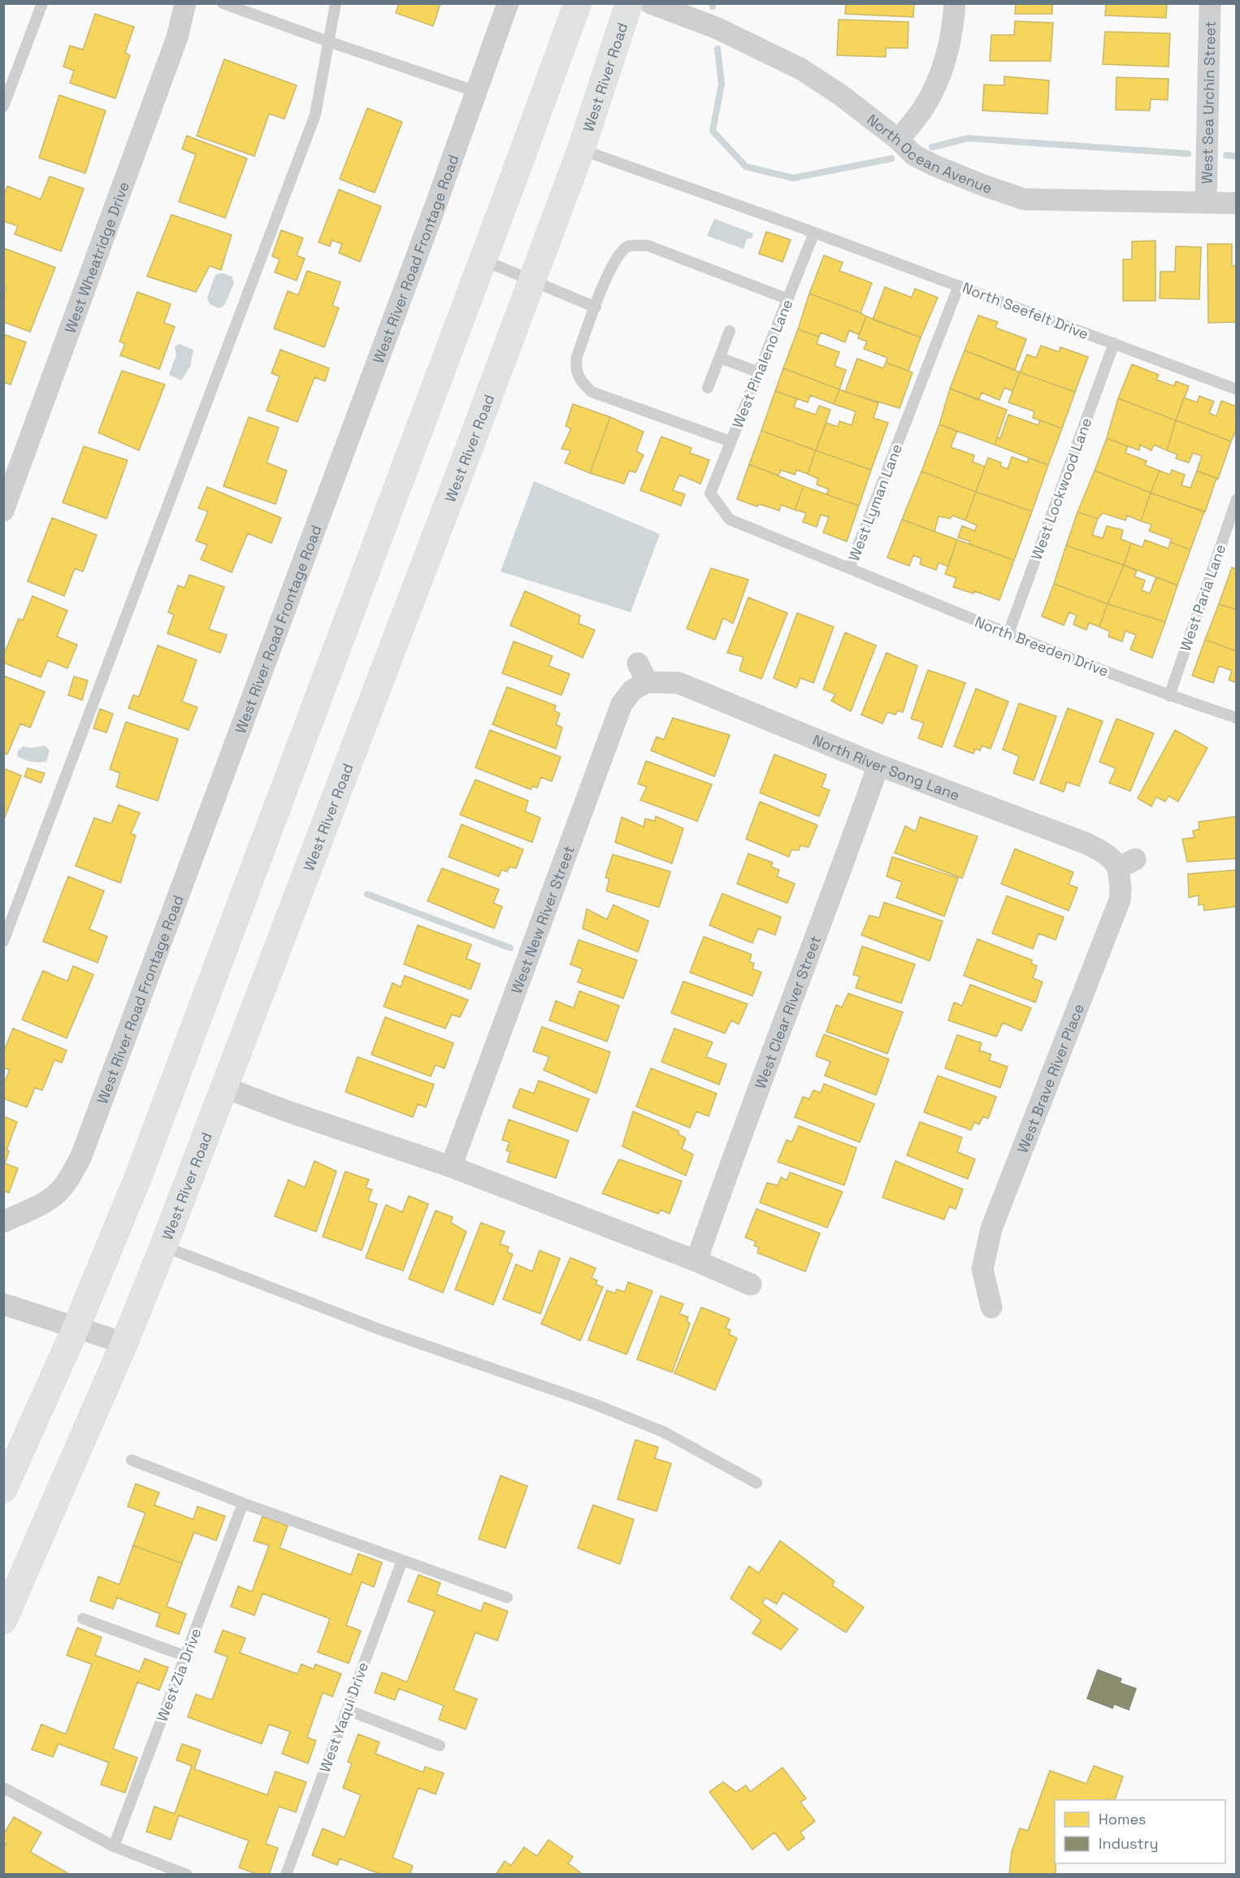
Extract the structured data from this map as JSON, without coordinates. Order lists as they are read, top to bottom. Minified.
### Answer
{"streets":{"main road":["West River Road"],"street":["West Sea Urchin Street","North Ocean Avenue","West Wheatridge Drive","West River Road Frontage Road","North River Song Lane","West New River Street","West Clear River Street","West Brave River Place"],"lane":["North Seefelt Drive","West Pinaleno Lane","West Lockwood Lane","West Lyman Lane","West Paria Lane","North Breeden Drive","West Zia Drive","West Yaqui Drive"]},"crossings":[["West River Road","North Seefelt Drive"],["West Sea Urchin Street","North Ocean Avenue"],["North Seefelt Drive","West Pinaleno Lane"],["North Seefelt Drive","West Lockwood Lane"],["North Seefelt Drive","West Lyman Lane"],["West Pinaleno Lane","West Lyman Lane"],["West Lockwood Lane","North Breeden Drive"],["West Lyman Lane","North Breeden Drive"],["West Paria Lane","North Breeden Drive"],["North River Song Lane","West New River Street"],["North River Song Lane","West Clear River Street"],["North River Song Lane","West Brave River Place"]],"legend":["Homes","Industry"]}
